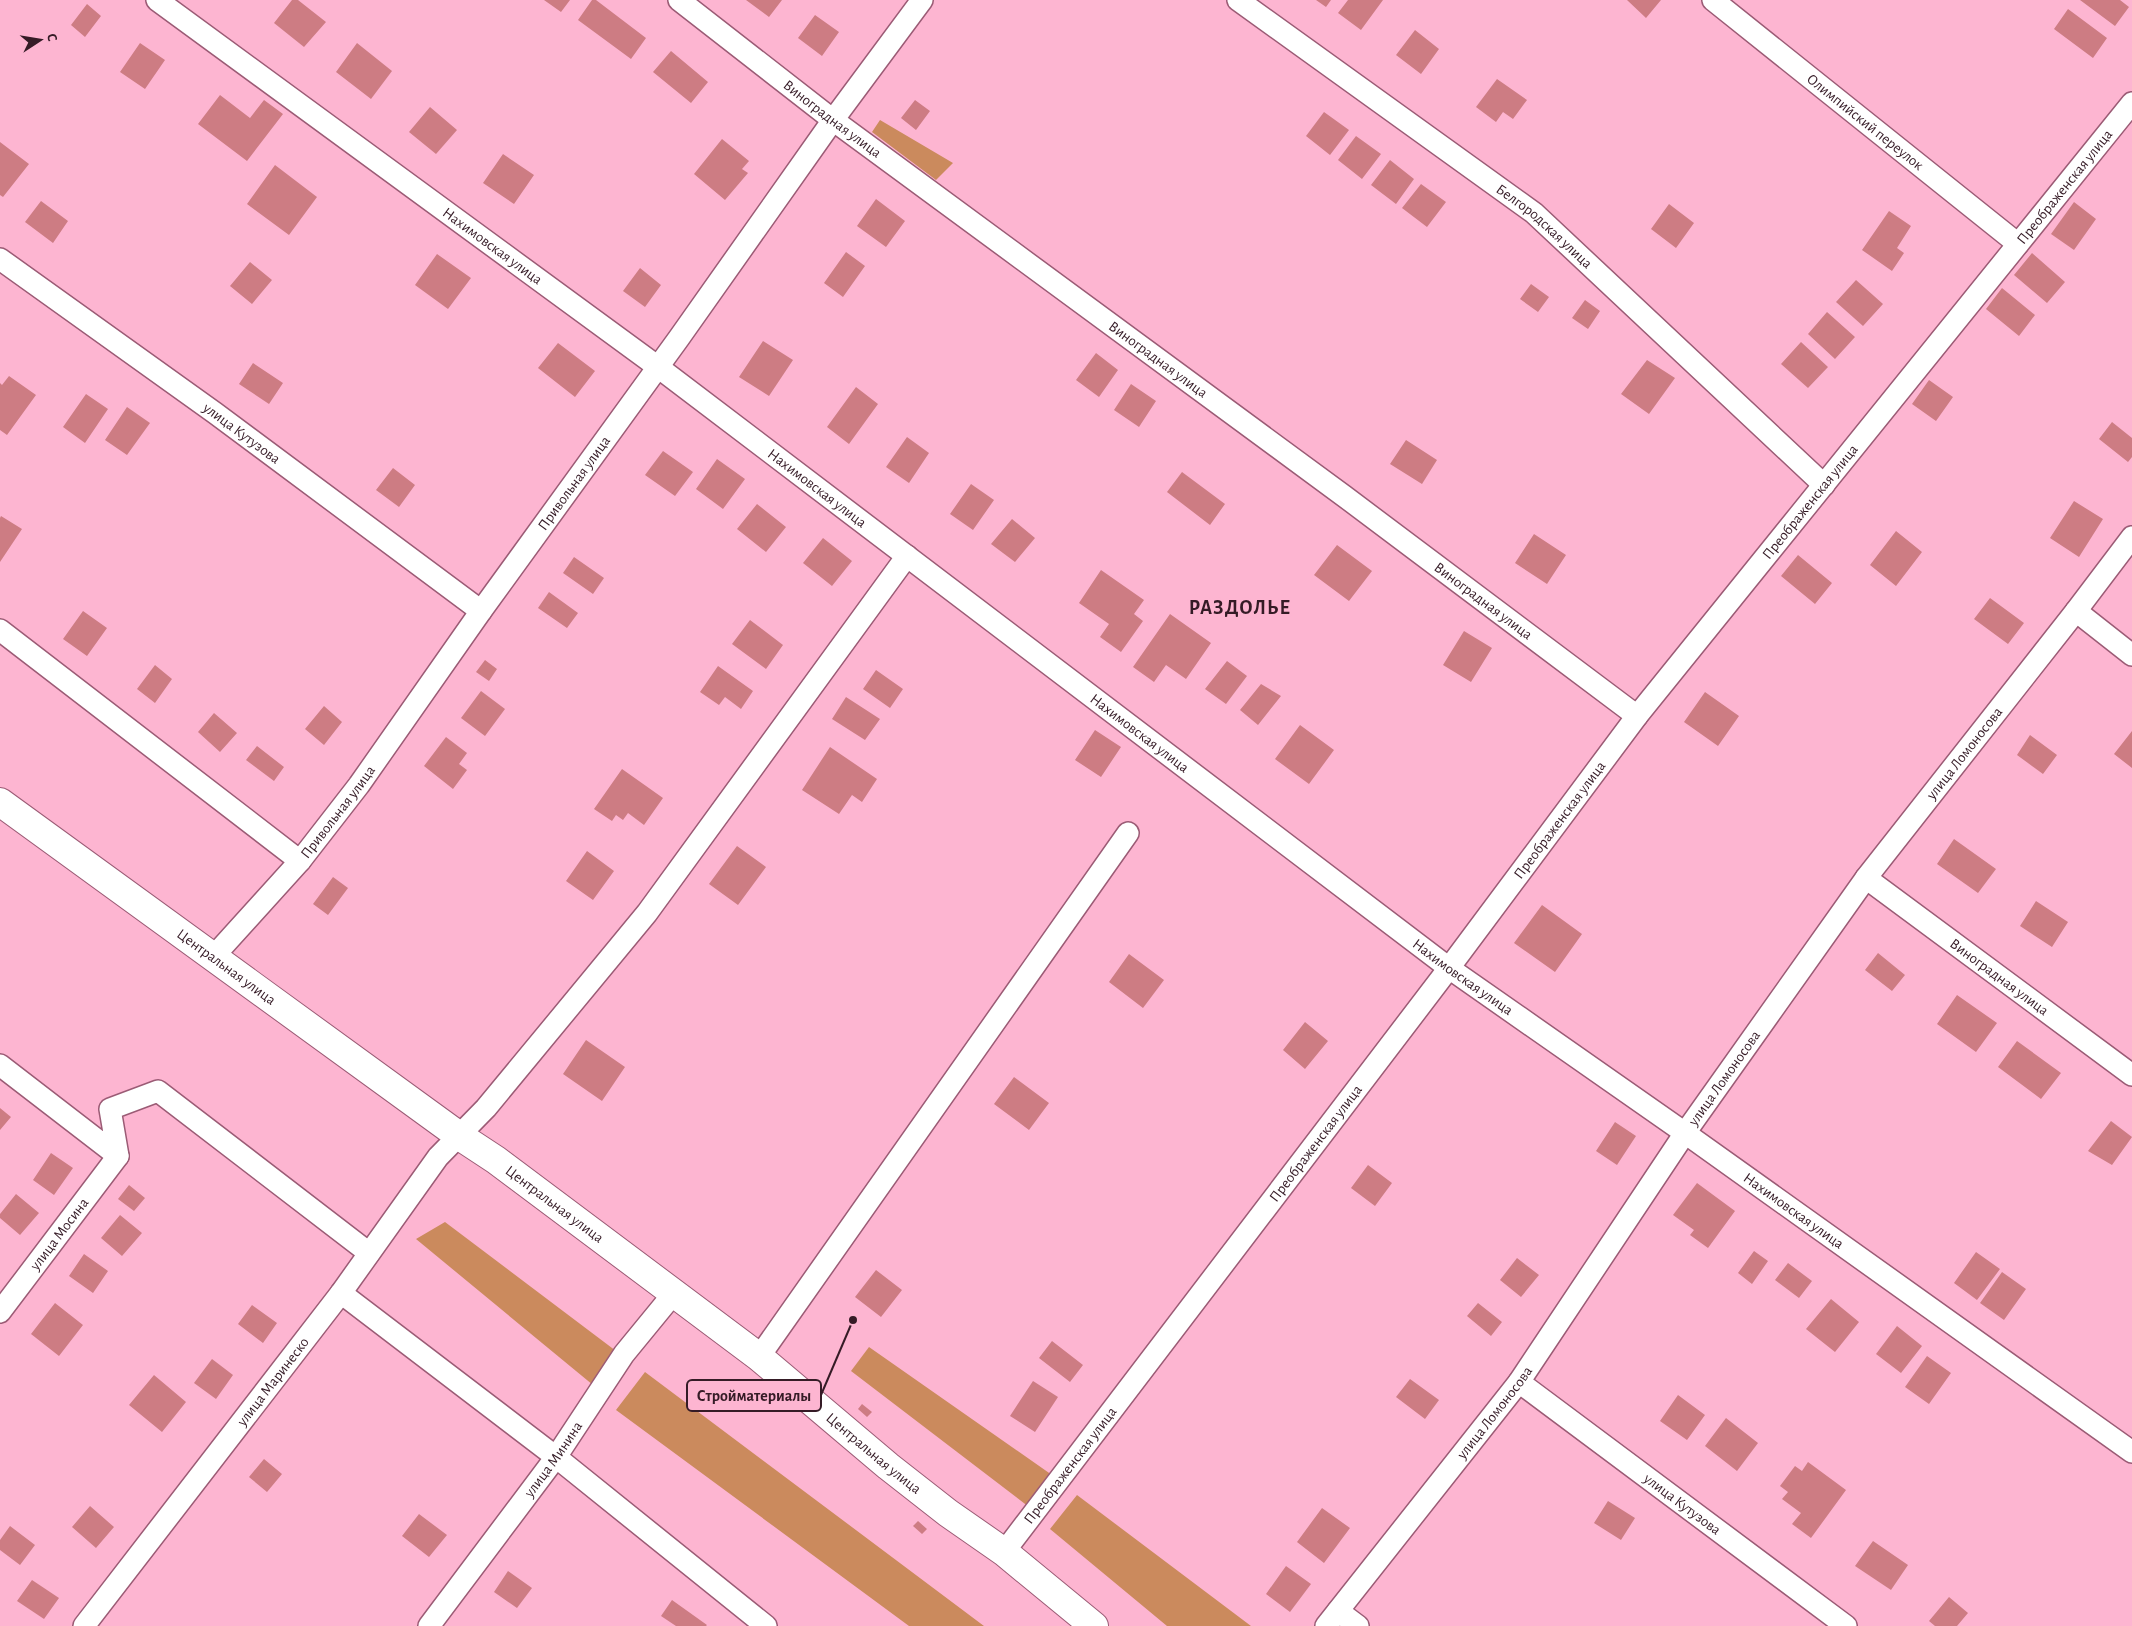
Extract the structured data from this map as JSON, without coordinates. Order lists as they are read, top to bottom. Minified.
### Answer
{"streets":{"main road":["Центральная улица"],"street":["Виноградная улица","Олимпийский переулок","Преображенская улица","Белгородская улица","Нахимовская улица","улица Кутузова","Привольная улица","улица Ломоносова","улица Мосина","улица Маринеско","улица Минина"]},"crossings":[["Виноградная улица","Преображенская улица"],["Виноградная улица","Привольная улица"],["Виноградная улица","улица Ломоносова"],["Олимпийский переулок","Преображенская улица"],["Преображенская улица","Белгородская улица"],["Преображенская улица","Нахимовская улица"],["Преображенская улица","Центральная улица"],["Нахимовская улица","Привольная улица"],["Нахимовская улица","улица Ломоносова"],["улица Кутузова","Привольная улица"],["улица Кутузова","улица Ломоносова"],["Привольная улица","Центральная улица"],["Центральная улица","улица Маринеско"],["Центральная улица","улица Минина"]],"districts":["РАЗДОЛЬЕ"],"places":["Стройматериалы"],"north":"right"}
